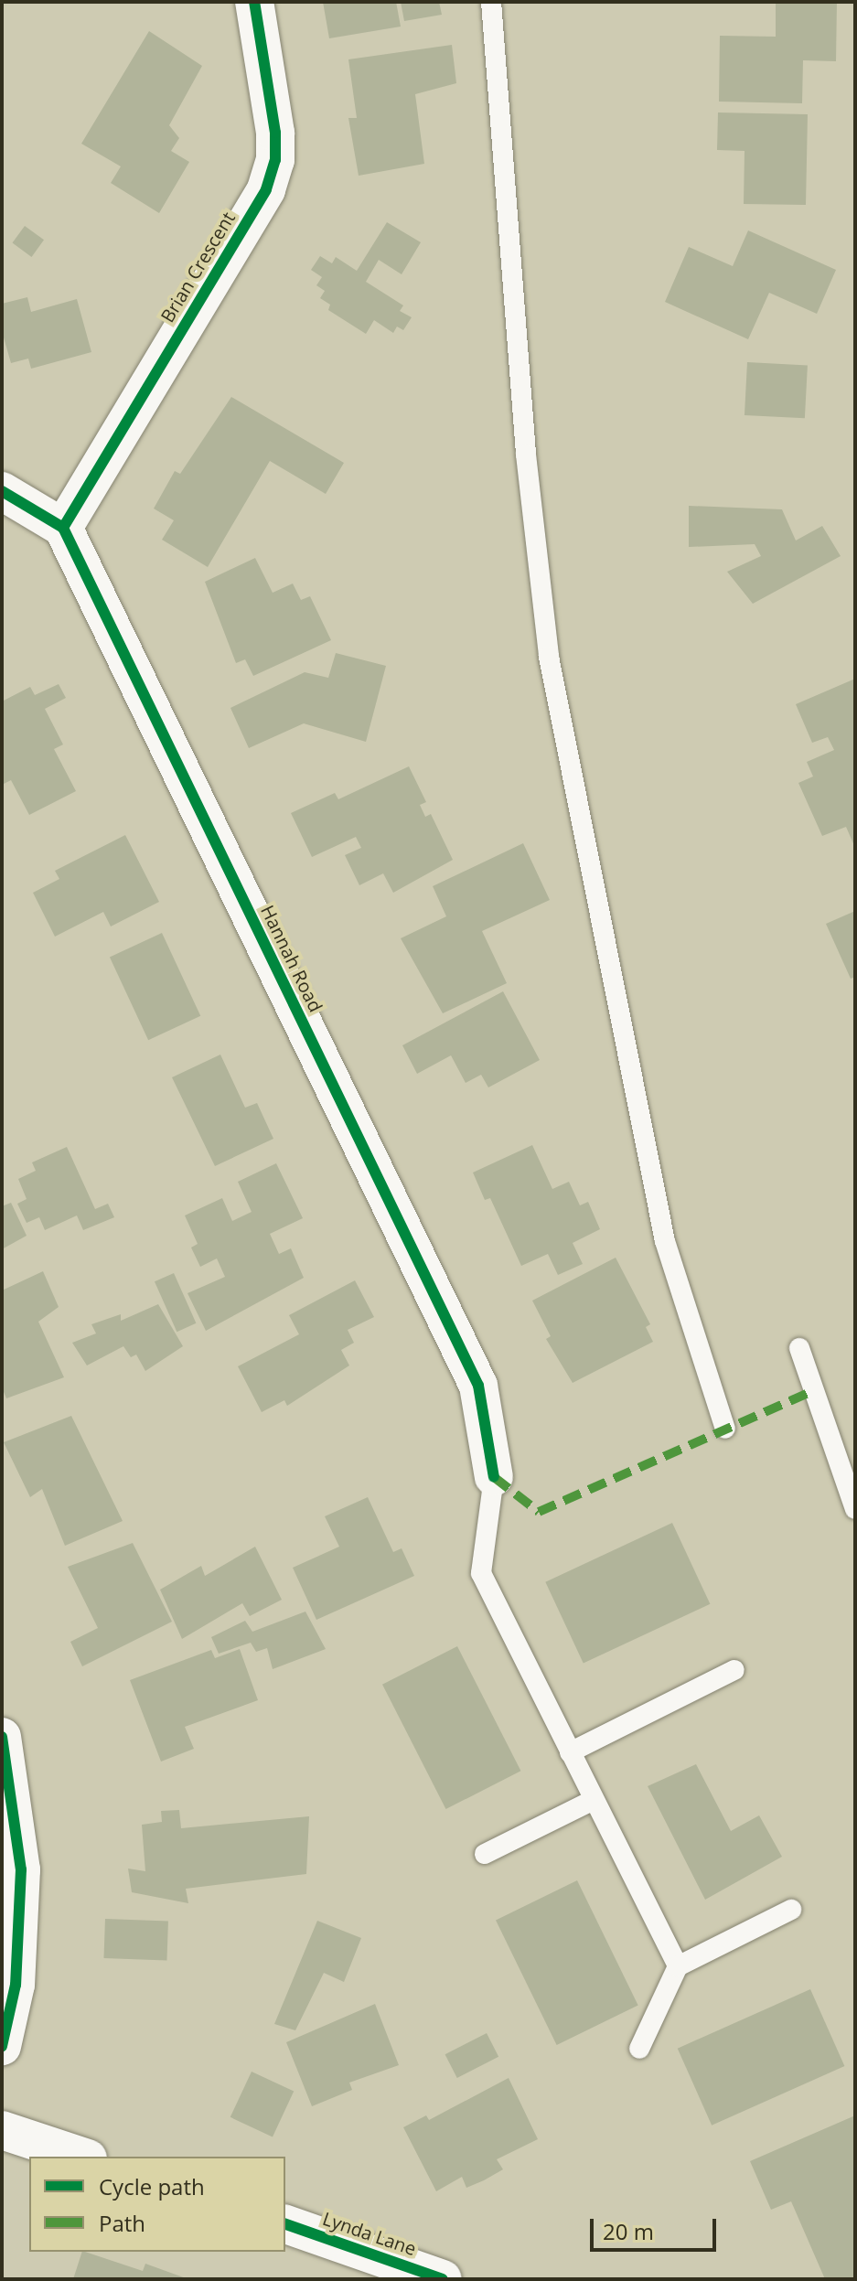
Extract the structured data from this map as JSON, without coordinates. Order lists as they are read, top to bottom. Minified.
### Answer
{"streets":{"street":["Brian Crescent","Hannah Road","Lynda Lane"]},"crossings":[["Brian Crescent","Hannah Road"]],"legend":["Cycle path","Path"],"scale_bar":"20 m"}
